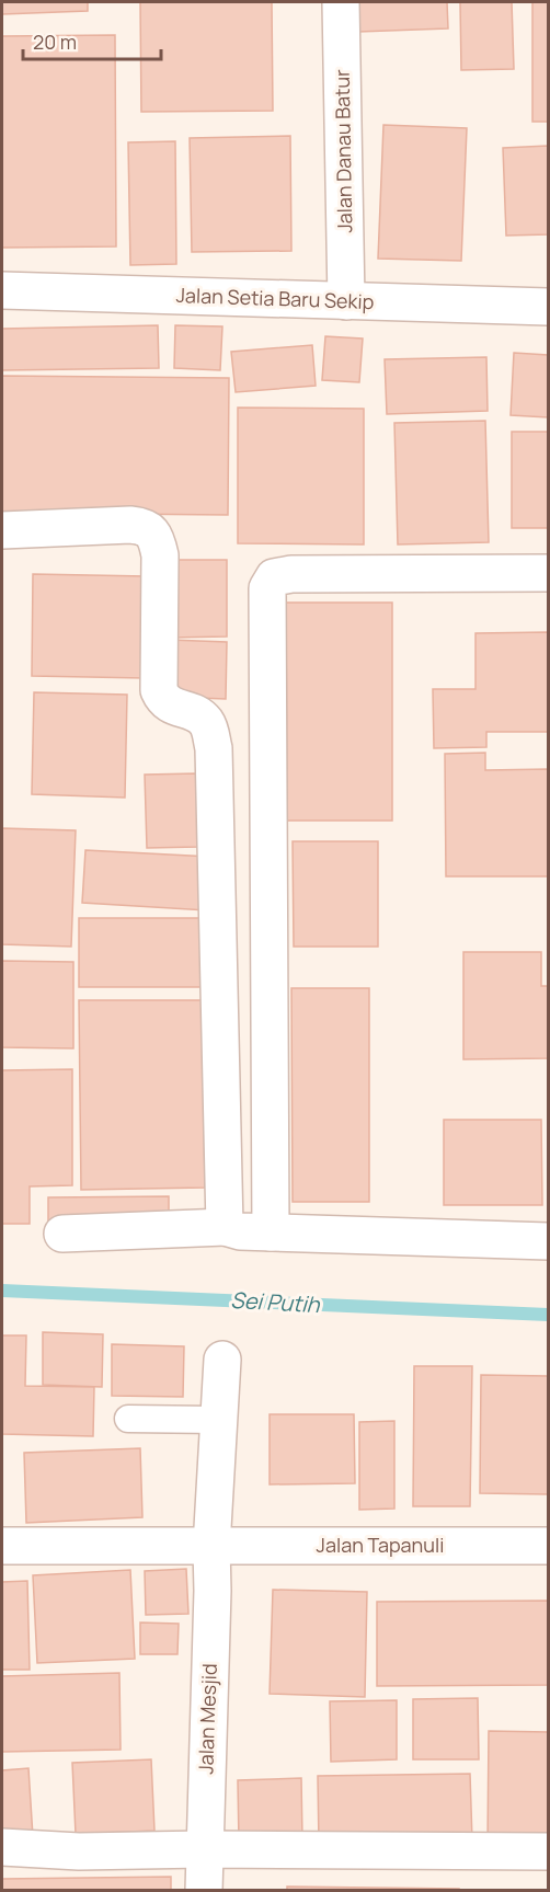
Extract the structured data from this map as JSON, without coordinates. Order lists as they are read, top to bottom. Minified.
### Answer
{"streets":{"street":["Jalan Danau Batur","Jalan Setia Baru Sekip","Jalan Tapanuli","Jalan Mesjid"]},"crossings":[["Jalan Danau Batur","Jalan Setia Baru Sekip"],["Jalan Tapanuli","Jalan Mesjid"]],"water":["Sei Putih"],"scale_bar":"20 m"}
